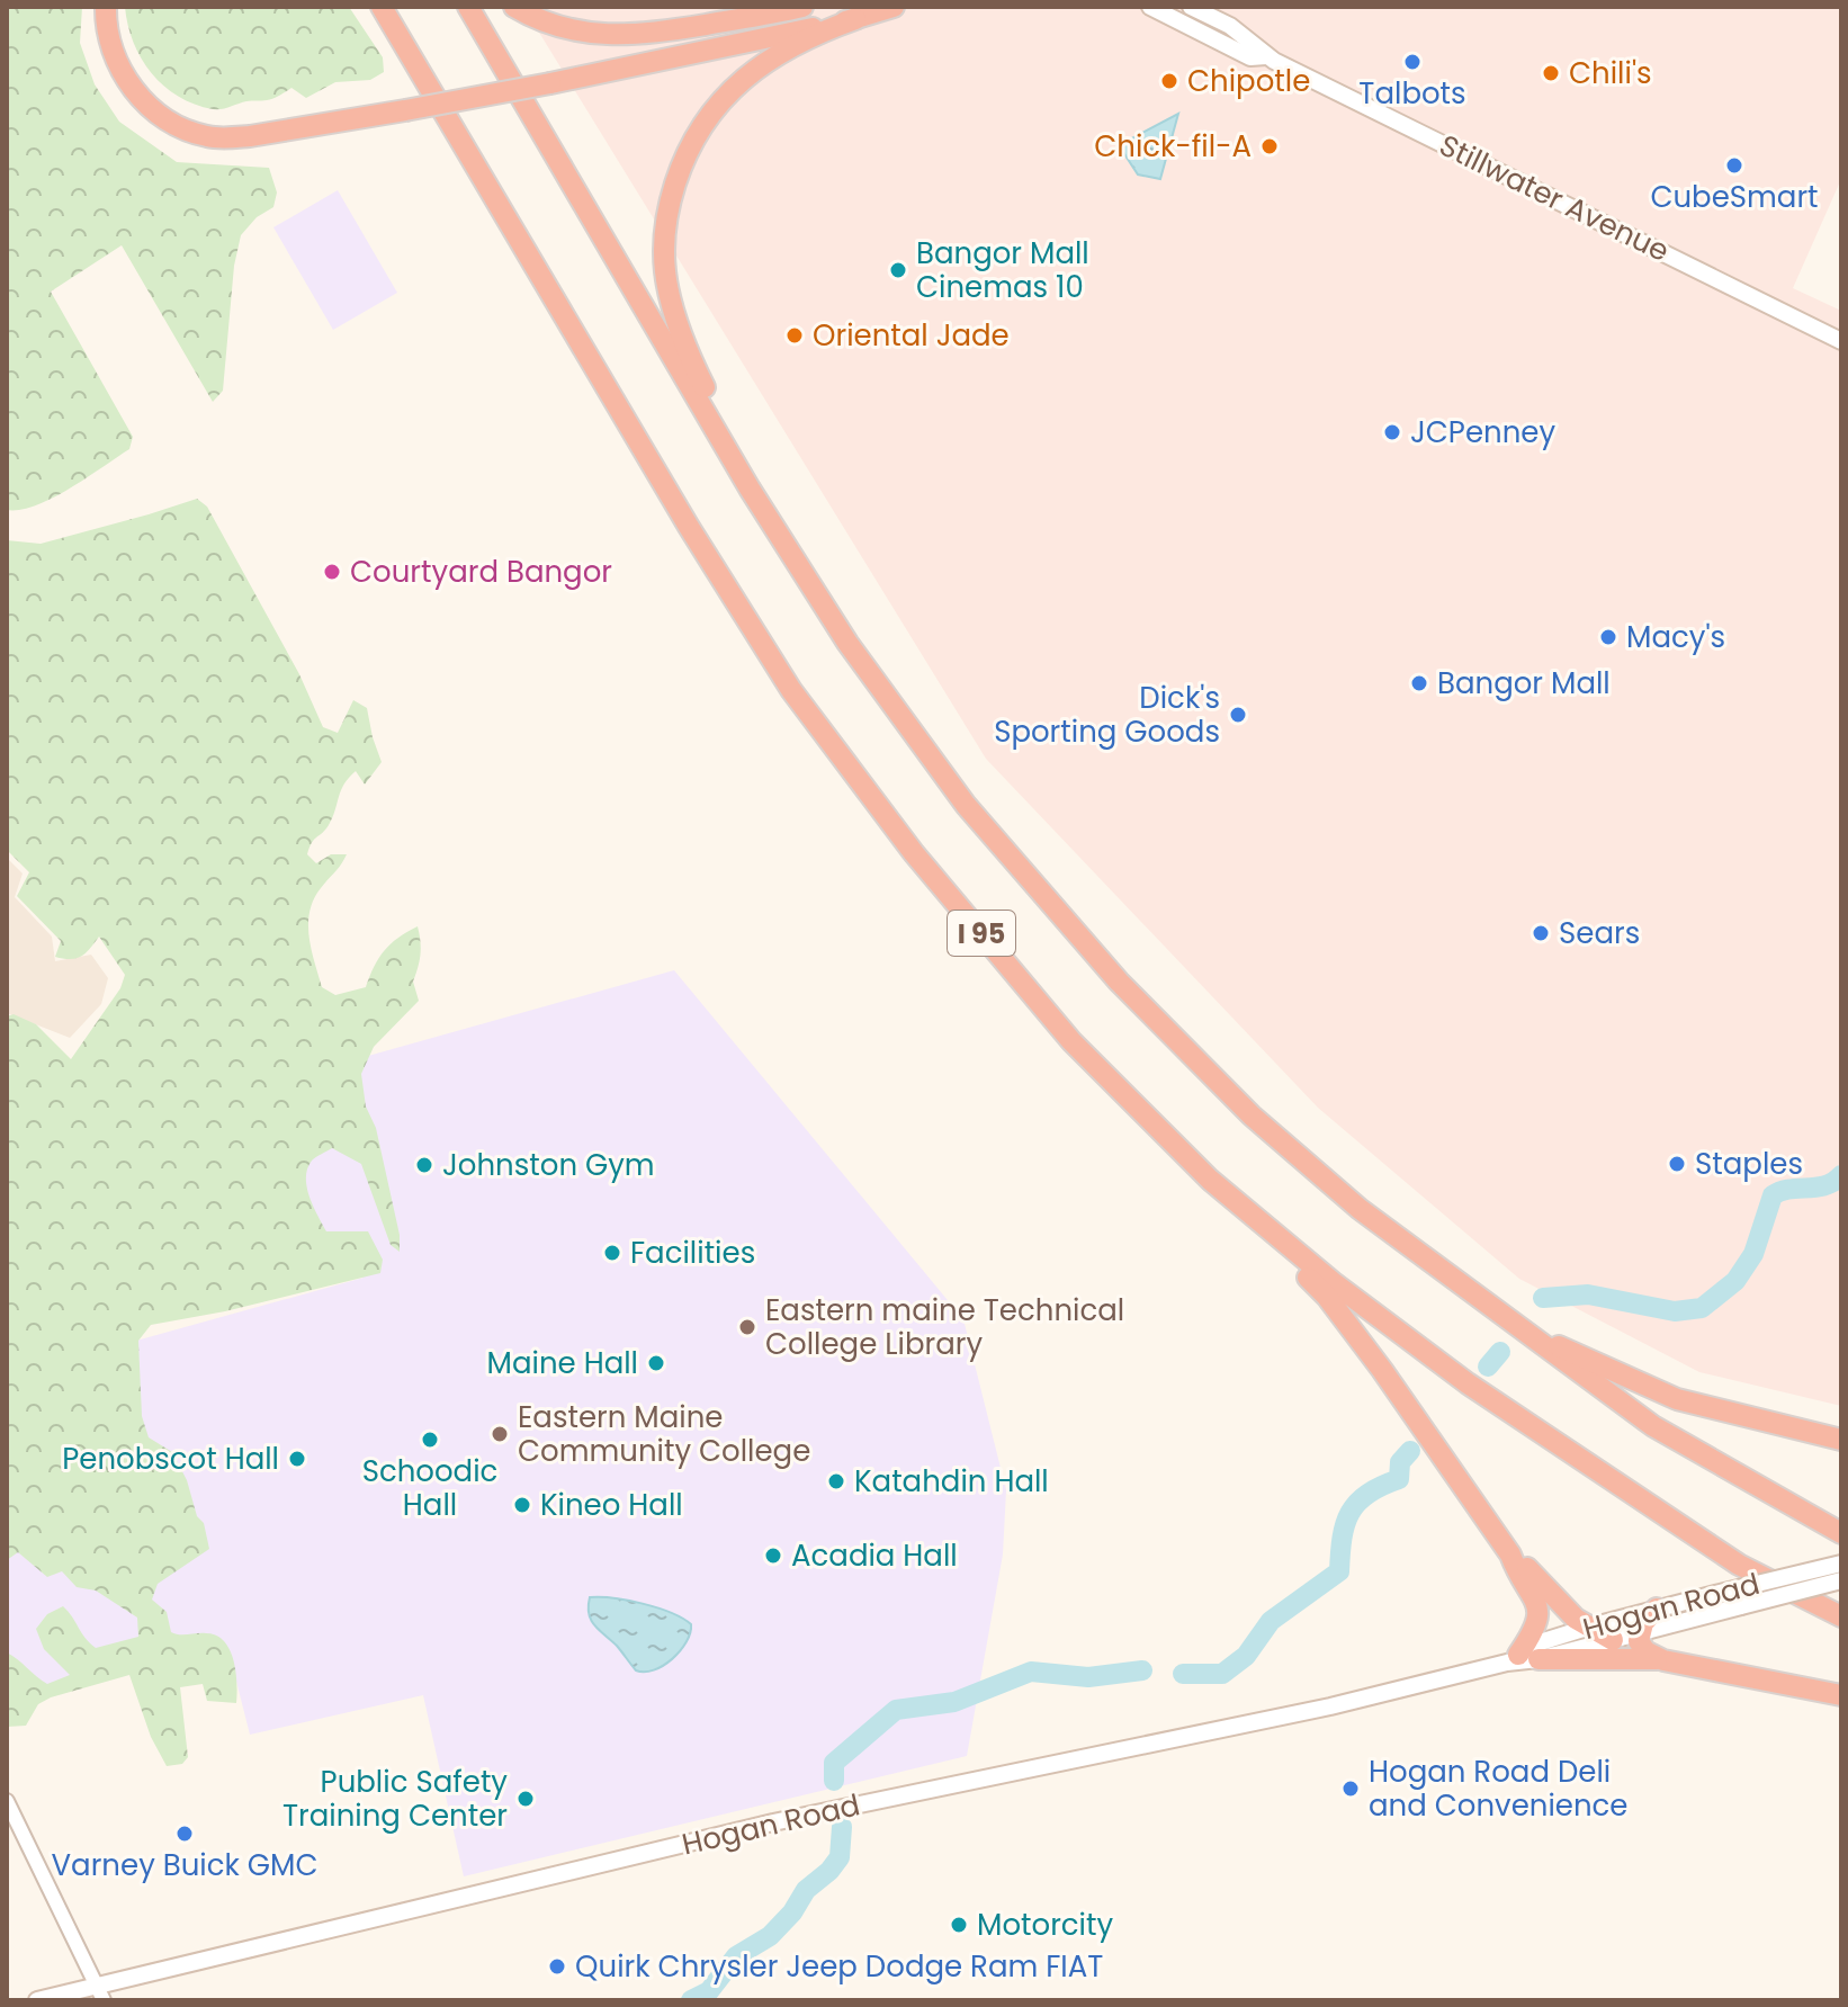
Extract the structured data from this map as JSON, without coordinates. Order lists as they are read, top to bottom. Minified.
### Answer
{"streets":{"highway":["I 95"],"main road":["Stillwater Avenue","Hogan Road"]},"places":["Talbots","Chili's","Chipotle","Chick-fil-A","CubeSmart","Bangor Mall Cinemas 10","Oriental Jade","JCPenney","Courtyard Bangor","Macy's","Bangor Mall","Dick's Sporting Goods","Sears","Staples","Johnston Gym","Facilities","Eastern maine Technical College Library","Maine Hall","Eastern Maine Community College","Schoodic Hall","Penobscot Hall","Katahdin Hall","Kineo Hall","Acadia Hall","Hogan Road Deli and Convenience","Public Safety Training Center","Varney Buick GMC","Motorcity","Quirk Chrysler Jeep Dodge Ram FIAT"]}
